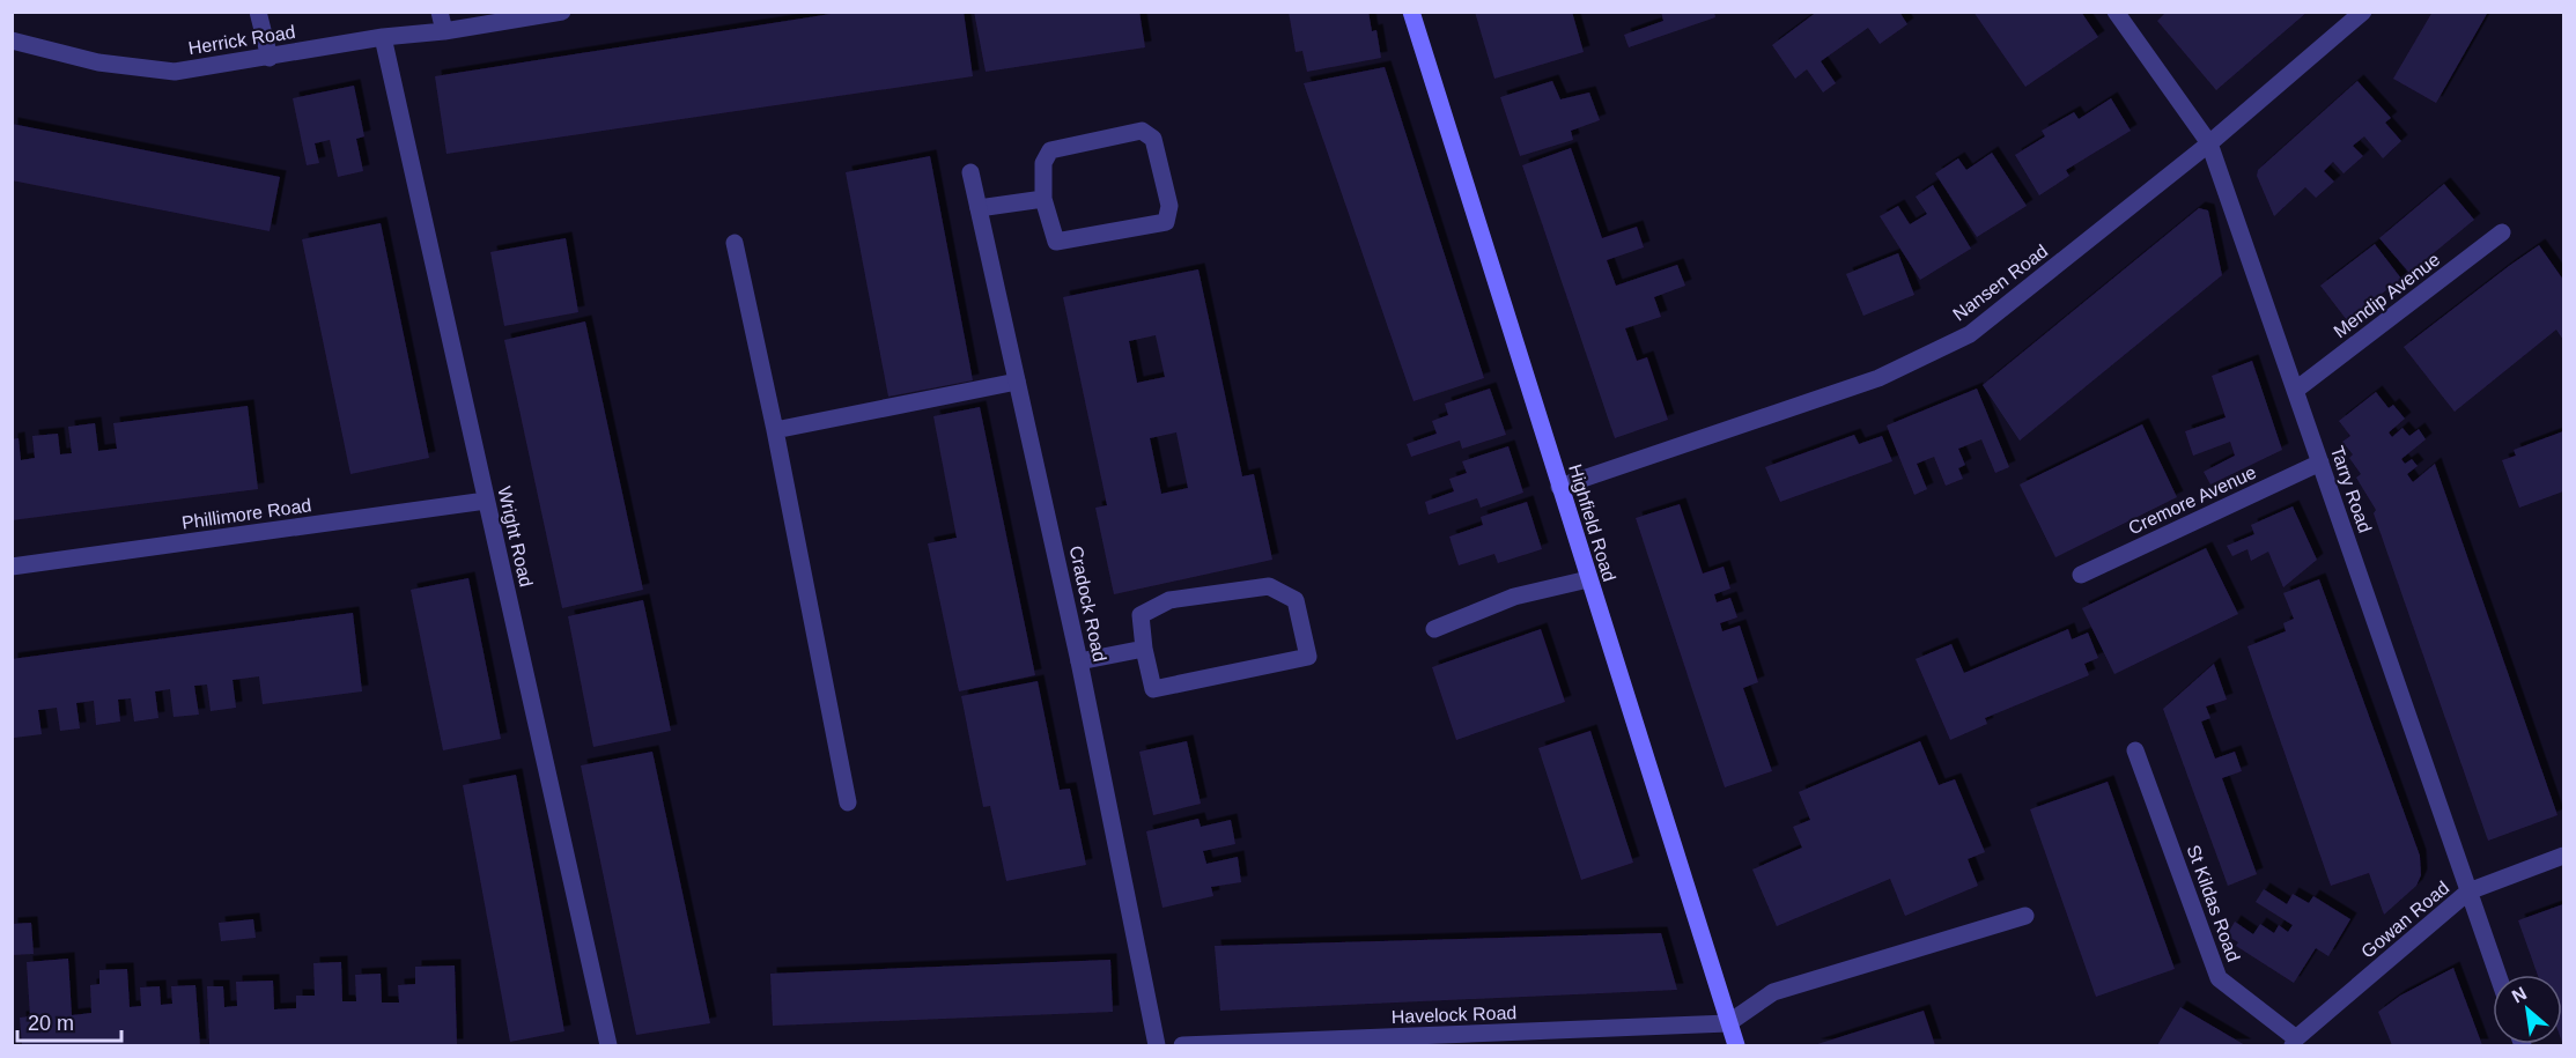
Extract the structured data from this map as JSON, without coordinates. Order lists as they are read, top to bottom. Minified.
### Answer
{"streets":{"main road":["Highfield Road"],"street":["Herrick Road","Nansen Road","Mendip Avenue","Tarry Road","Cremore Avenue","Phillimore Road","Wright Road","Cradock Road","St Kildas Road","Gowan Road","Havelock Road"]},"crossings":[["Herrick Road","Wright Road"],["Nansen Road","Tarry Road"],["Nansen Road","Highfield Road"],["Mendip Avenue","Tarry Road"],["Tarry Road","Cremore Avenue"],["Tarry Road","Gowan Road"],["Phillimore Road","Wright Road"],["Highfield Road","Havelock Road"],["St Kildas Road","Gowan Road"]],"scale_bar":"20 m","north":"top left"}
